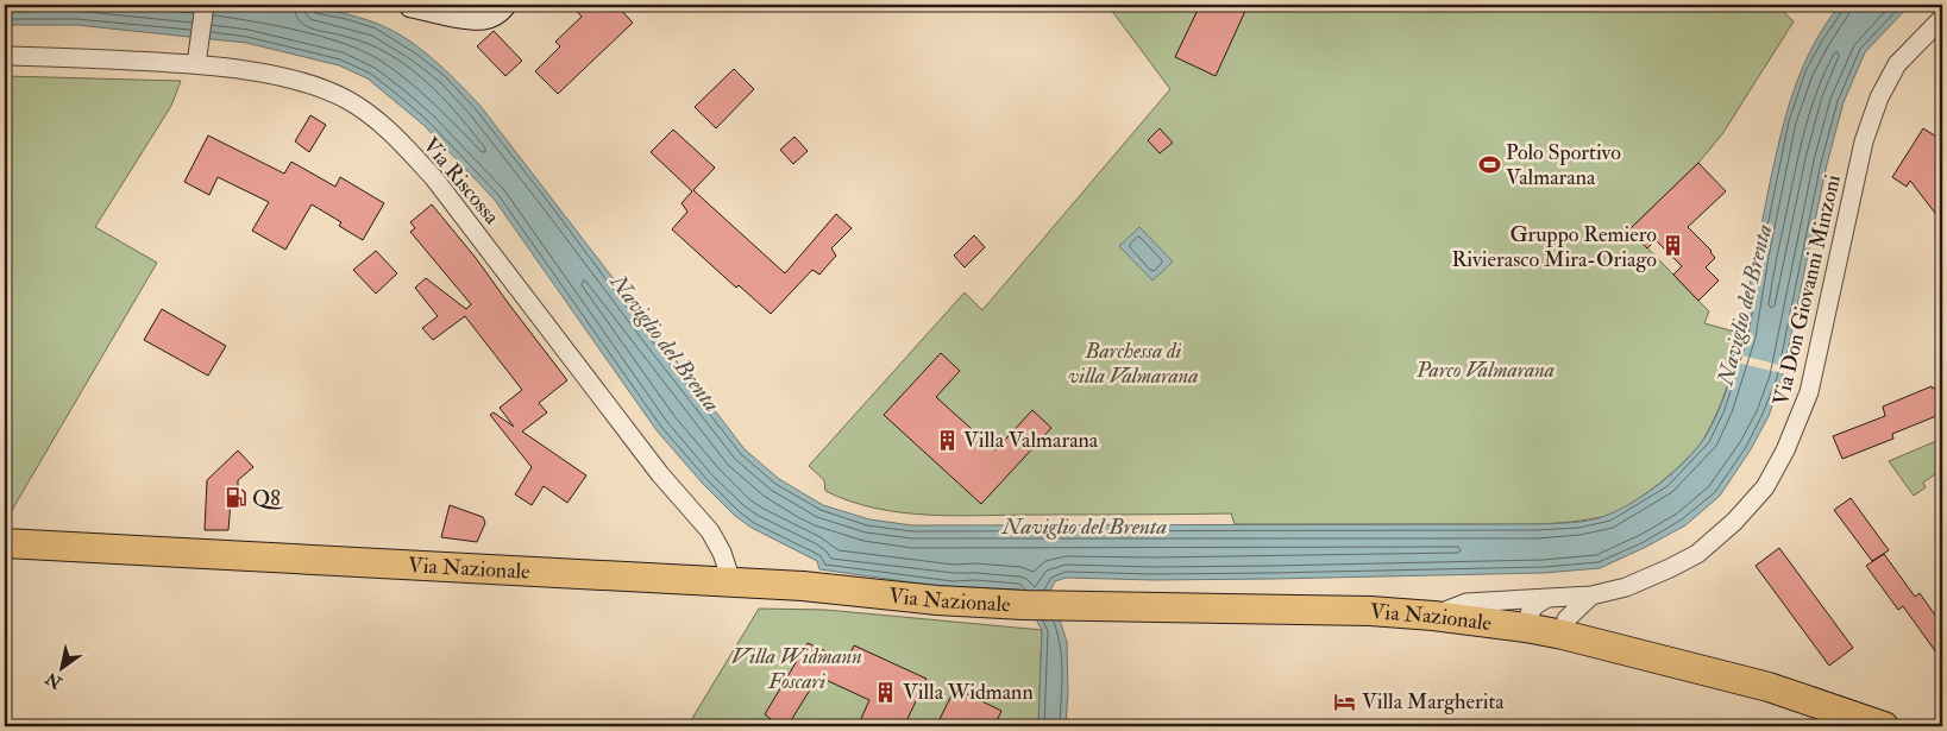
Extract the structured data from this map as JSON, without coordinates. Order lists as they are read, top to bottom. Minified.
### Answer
{"streets":{"main road":["Via Nazionale"],"street":["Via Riscossa","Via Don Giovanni Minzoni"]},"crossings":[["Via Riscossa","Via Nazionale"],["Via Don Giovanni Minzoni","Via Nazionale"]],"water":["Naviglio del Brenta"],"parks":["Barchessa di villa Valmarana","Parco Valmarana","Villa Widmann Foscari"],"places":{"sports":["Polo Sportivo Valmarana"],"building":["Gruppo Remiero Rivierasco Mira-Oriago","Villa Valmarana","Villa Widmann"],"fuel station":["Q8"],"hotel":["Villa Margherita"]},"north":"bottom left"}
